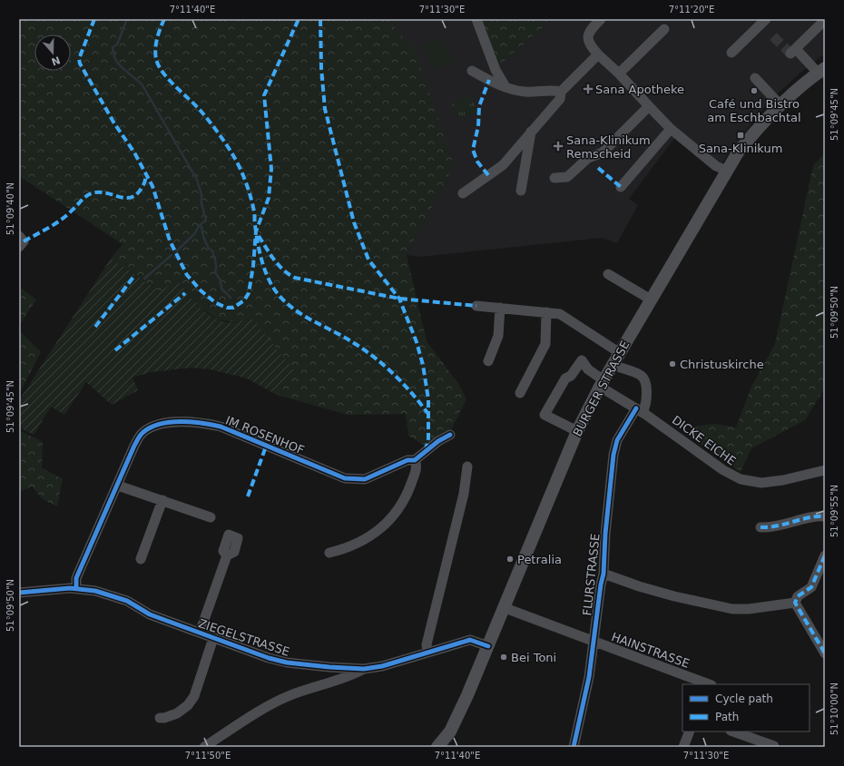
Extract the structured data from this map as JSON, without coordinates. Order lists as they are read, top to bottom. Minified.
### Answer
{"streets":{"main road":["BURGER STRASSE"],"street":["IM ROSENHOF","DICKE EICHE","FLURSTRASSE","ZIEGELSTRASSE","HAINSTRASSE"]},"crossings":[["BURGER STRASSE","DICKE EICHE"],["BURGER STRASSE","ZIEGELSTRASSE"],["BURGER STRASSE","HAINSTRASSE"],["IM ROSENHOF","ZIEGELSTRASSE"],["DICKE EICHE","FLURSTRASSE"],["FLURSTRASSE","HAINSTRASSE"]],"places":{"health":["Sana Apotheke","Sana-Klinikum Remscheid"],"other":["Café und Bistro am Eschbachtal","Christuskirche","Petralia","Bei Toni"],"transit":["Sana-Klinikum"]},"legend":["Cycle path","Path"],"north":"bottom","coordinates":["7°11'40\"E","7°11'30\"E","7°11'20\"E","51°09'45\"N","51°09'40\"N","51°09'50\"N","51°09'55\"N","51°10'00\"N","7°11'50\"E"]}
